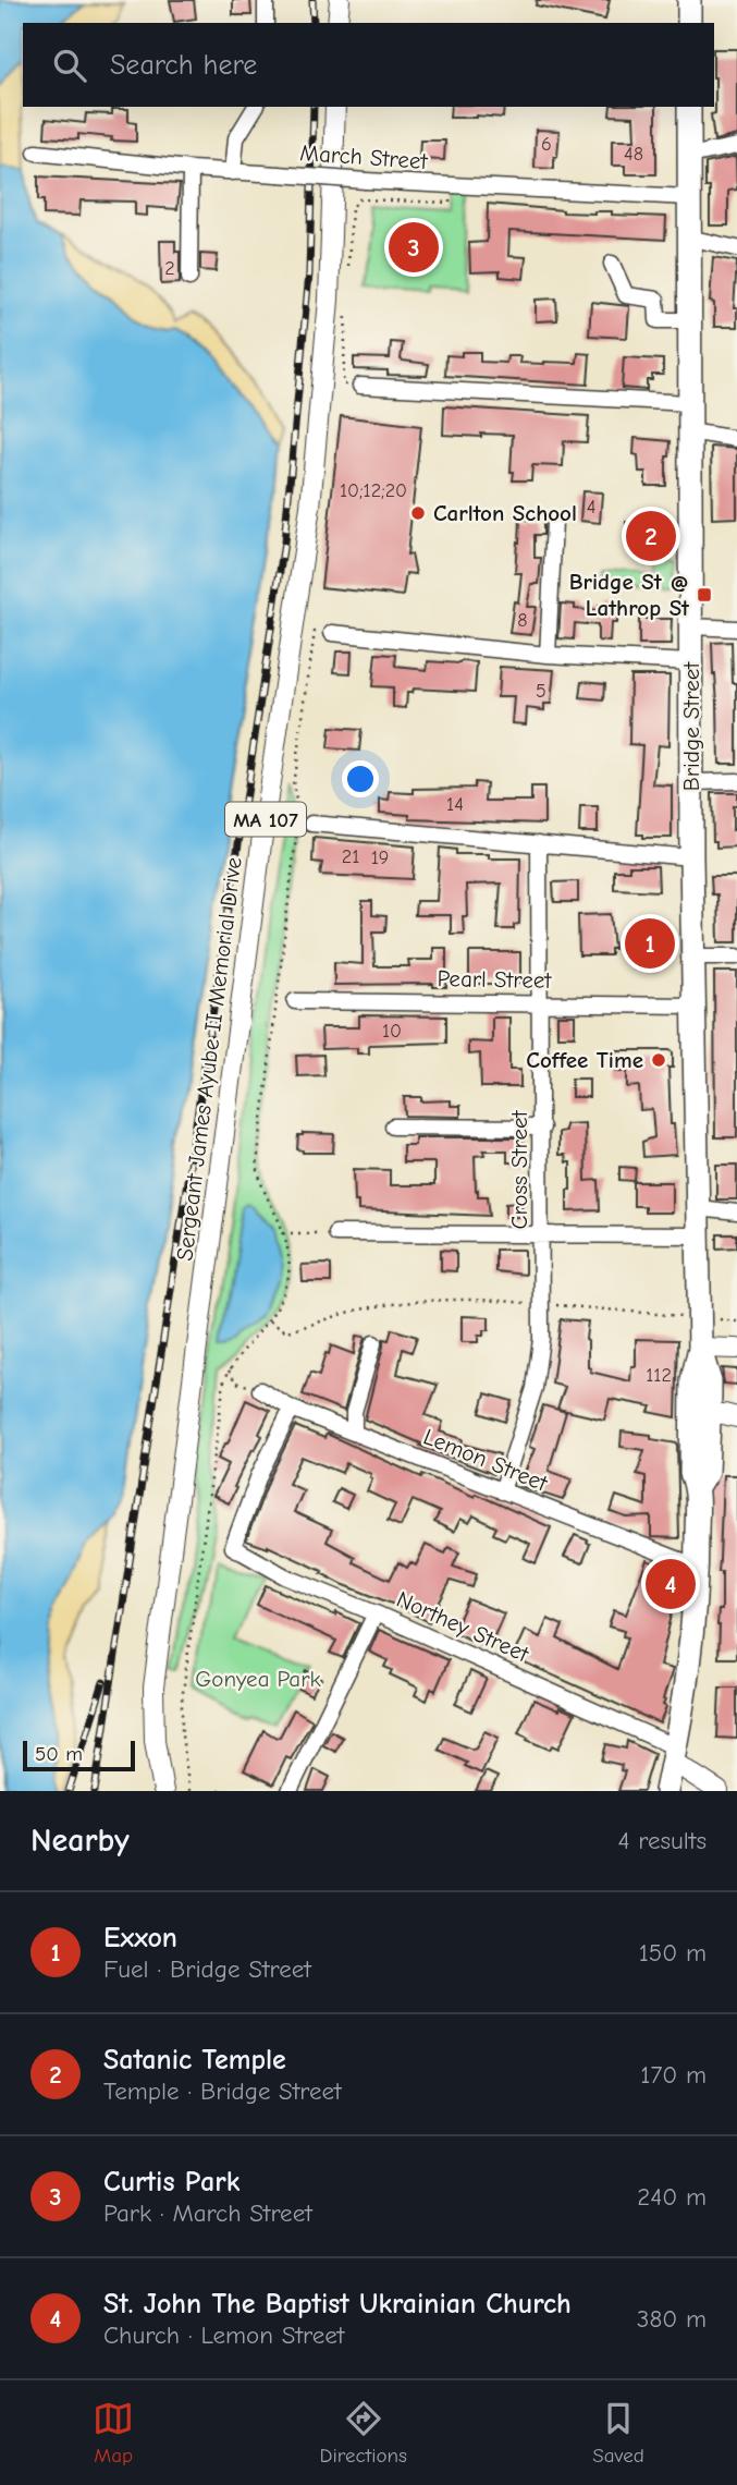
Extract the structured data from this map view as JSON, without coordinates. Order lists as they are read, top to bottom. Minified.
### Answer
{"streets":{"highway":["Bridge Street"],"main road":["MA 107","Sergeant James Ayube II Memorial Drive"],"street":["March Street","Pearl Street","Cross Street","Lemon Street","Northey Street"]},"crossings":[["March Street","Bridge Street"],["Bridge Street","Pearl Street"],["Bridge Street","Lemon Street"],["Bridge Street","Northey Street"],["Pearl Street","Cross Street"],["Cross Street","Lemon Street"],["Lemon Street","Northey Street"]],"parks":["Gonyea Park"],"places":{"other":["Carlton School","Coffee Time"],"transit":["Bridge St @ Lathrop St"]},"house_numbers":["6","48","2","10;12;20","4","8","5","14","21","19","10","112"],"scale_bar":"50 m","page":{"search":"Search here","pins":["3","2","1","4"],"scale":"50 m","heading":["Nearby","4 results"],"list":[{"mark":"1","name":"Exxon","note":"Fuel · Bridge Street","value":"150 m"},{"mark":"2","name":"Satanic Temple","note":"Temple · Bridge Street","value":"170 m"},{"mark":"3","name":"Curtis Park","note":"Park · March Street","value":"240 m"},{"mark":"4","name":"St. John The Baptist Ukrainian Church","note":"Church · Lemon Street","value":"380 m"}],"nav":["Map","Directions","Saved"]}}
